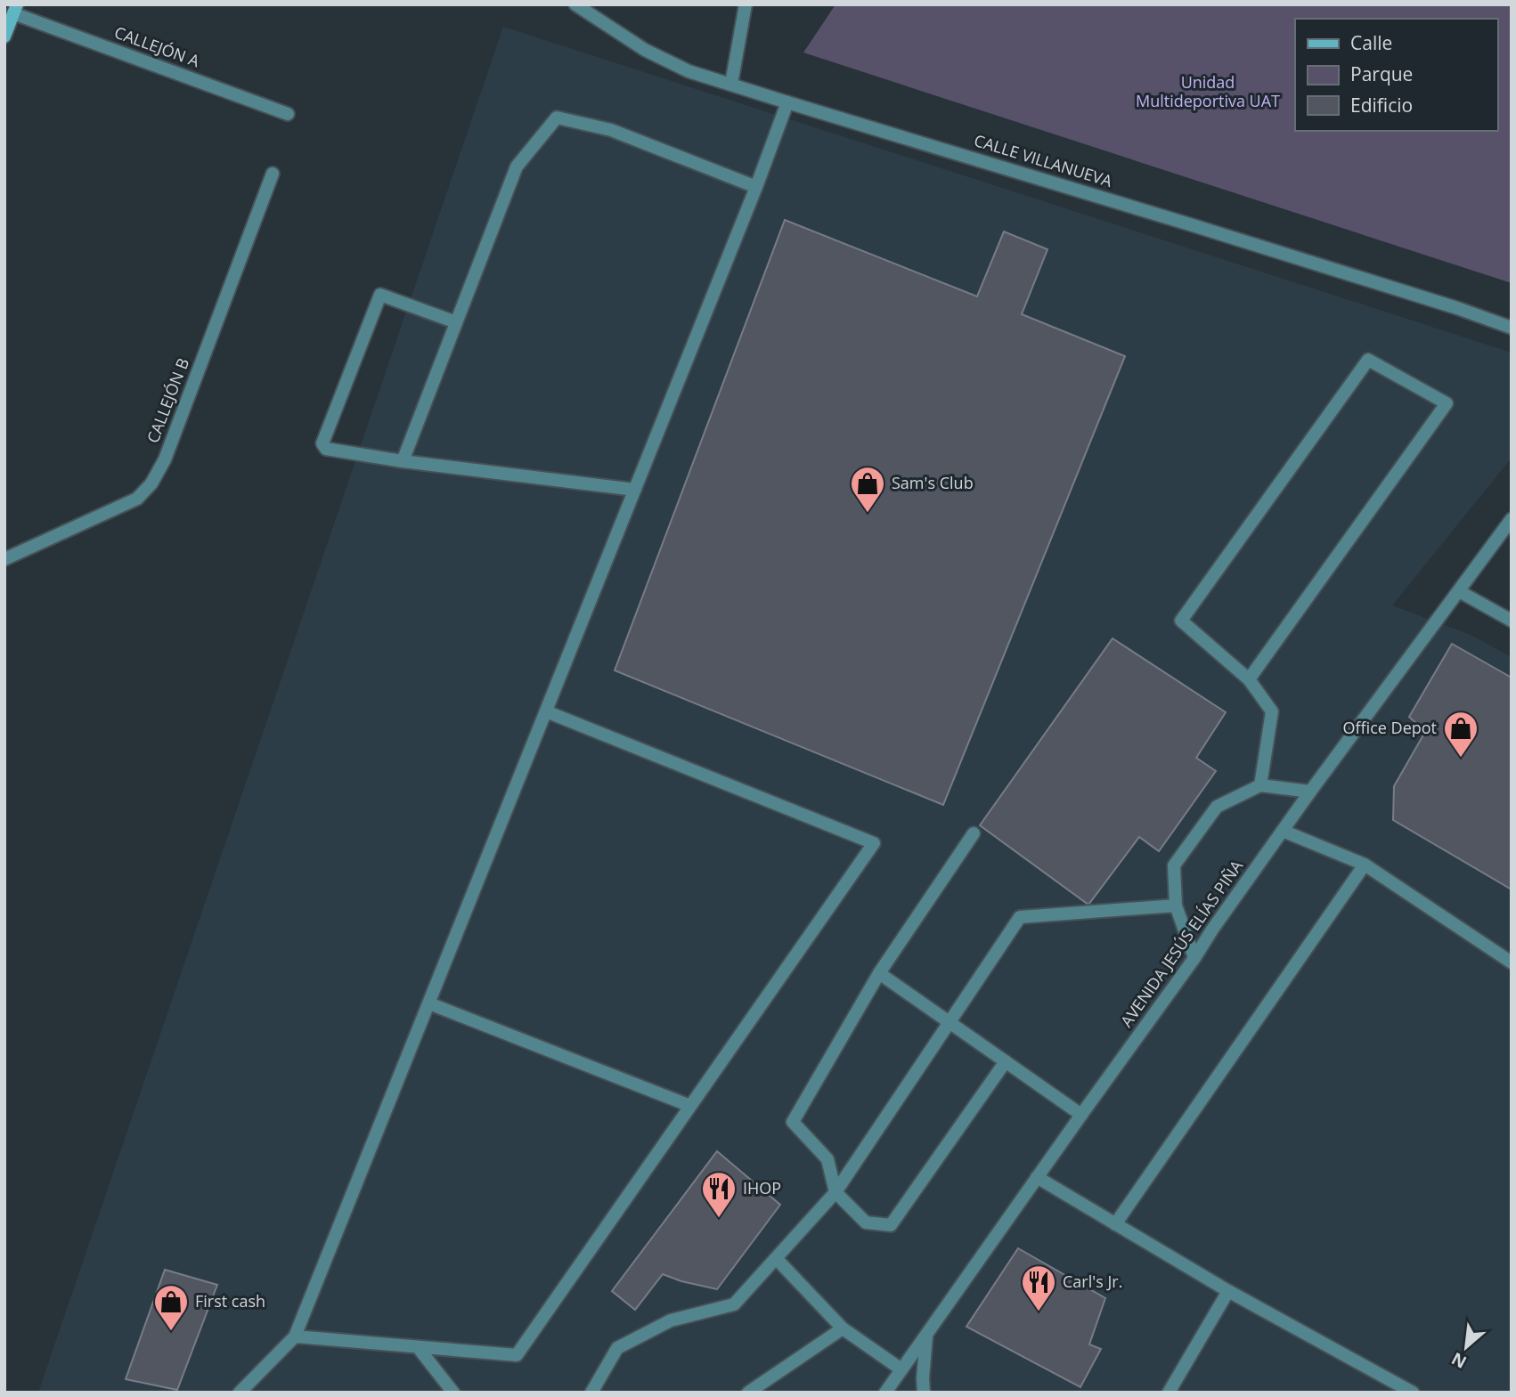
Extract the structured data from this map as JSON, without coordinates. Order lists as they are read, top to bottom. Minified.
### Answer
{"streets":{"street":["CALLEJÓN A","CALLE VILLANUEVA","CALLEJÓN B","AVENIDA JESÚS ELÍAS PIÑA"]},"parks":["Unidad Multideportiva UAT"],"places":{"shop":["Sam's Club","Office Depot","First cash"],"restaurant":["IHOP","Carl's Jr."]},"legend":["Calle","Parque","Edificio"],"north":"bottom left"}
